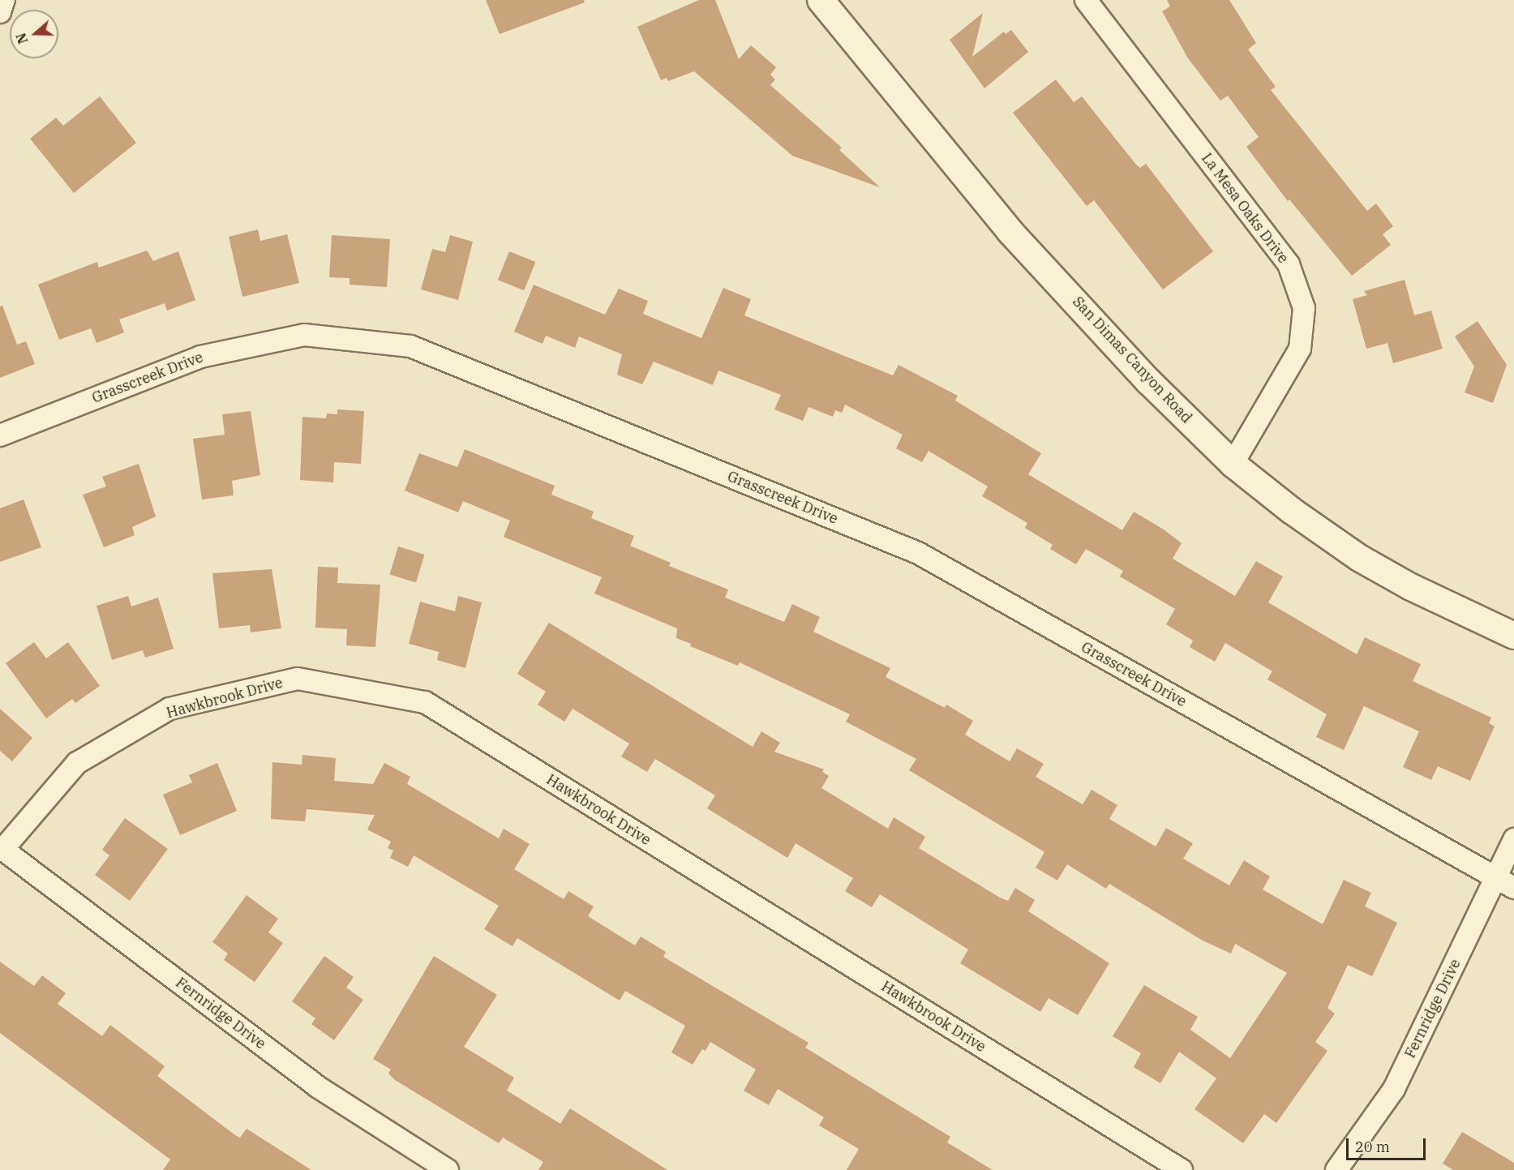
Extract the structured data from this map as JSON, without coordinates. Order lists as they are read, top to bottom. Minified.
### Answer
{"streets":{"street":["La Mesa Oaks Drive","San Dimas Canyon Road","Grasscreek Drive","Hawkbrook Drive","Fernridge Drive"]},"crossings":[["La Mesa Oaks Drive","San Dimas Canyon Road"],["Grasscreek Drive","Fernridge Drive"],["Hawkbrook Drive","Fernridge Drive"]],"scale_bar":"20 m","north":"left"}
